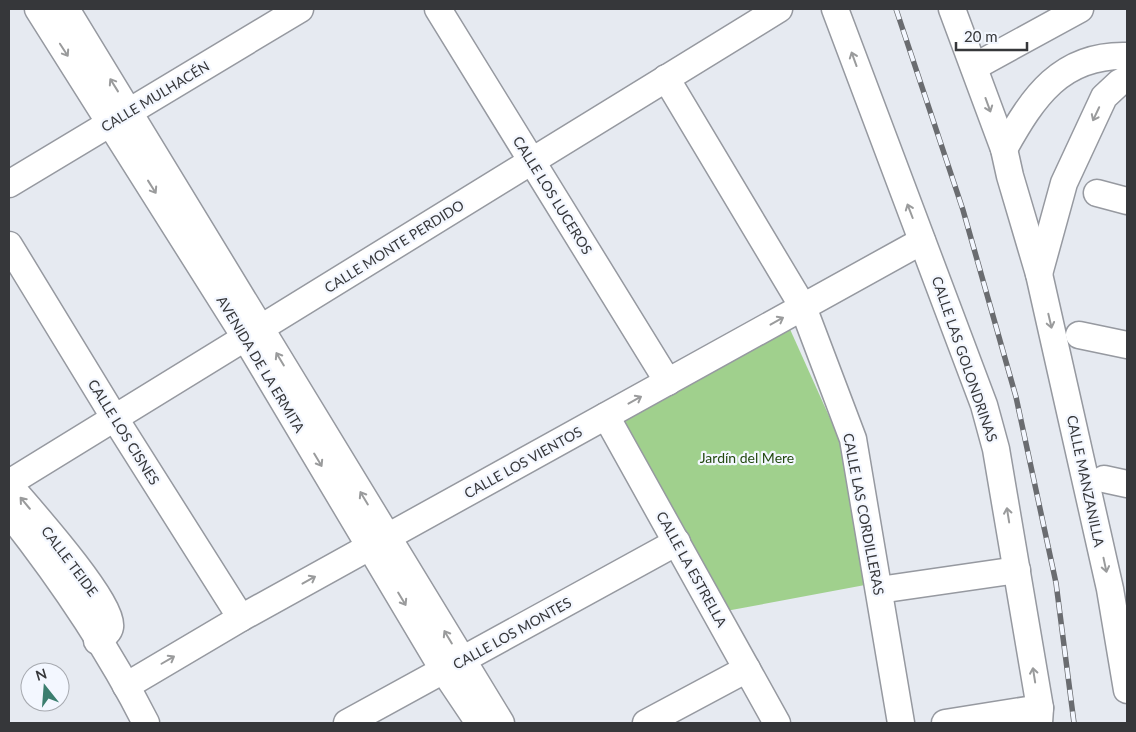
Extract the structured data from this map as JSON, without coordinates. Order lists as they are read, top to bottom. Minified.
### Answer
{"streets":{"street":["CALLE MULHACÉN","CALLE LOS LUCEROS","CALLE MONTE PERDIDO","CALLE LAS GOLONDRINAS","AVENIDA DE LA ERMITA","CALLE LOS CISNES","CALLE LOS VIENTOS","CALLE MANZANILLA","CALLE LAS CORDILLERAS","CALLE TEIDE","CALLE LA ESTRELLA","CALLE LOS MONTES"]},"crossings":[["CALLE MULHACÉN","AVENIDA DE LA ERMITA"],["CALLE LOS LUCEROS","CALLE MONTE PERDIDO"],["CALLE LOS LUCEROS","CALLE LOS VIENTOS"],["CALLE MONTE PERDIDO","AVENIDA DE LA ERMITA"],["CALLE MONTE PERDIDO","CALLE LOS CISNES"],["CALLE MONTE PERDIDO","CALLE LAS CORDILLERAS"],["CALLE MONTE PERDIDO","CALLE TEIDE"],["CALLE LAS GOLONDRINAS","CALLE LOS VIENTOS"],["AVENIDA DE LA ERMITA","CALLE LOS VIENTOS"],["AVENIDA DE LA ERMITA","CALLE LOS MONTES"],["CALLE LOS CISNES","CALLE LOS VIENTOS"],["CALLE LOS VIENTOS","CALLE LAS CORDILLERAS"],["CALLE LOS VIENTOS","CALLE LA ESTRELLA"],["CALLE LA ESTRELLA","CALLE LOS MONTES"]],"one_way":["CALLE LAS GOLONDRINAS","CALLE LOS VIENTOS","CALLE MANZANILLA"],"parks":["Jardín del Mere"],"scale_bar":"20 m","north":"top"}
